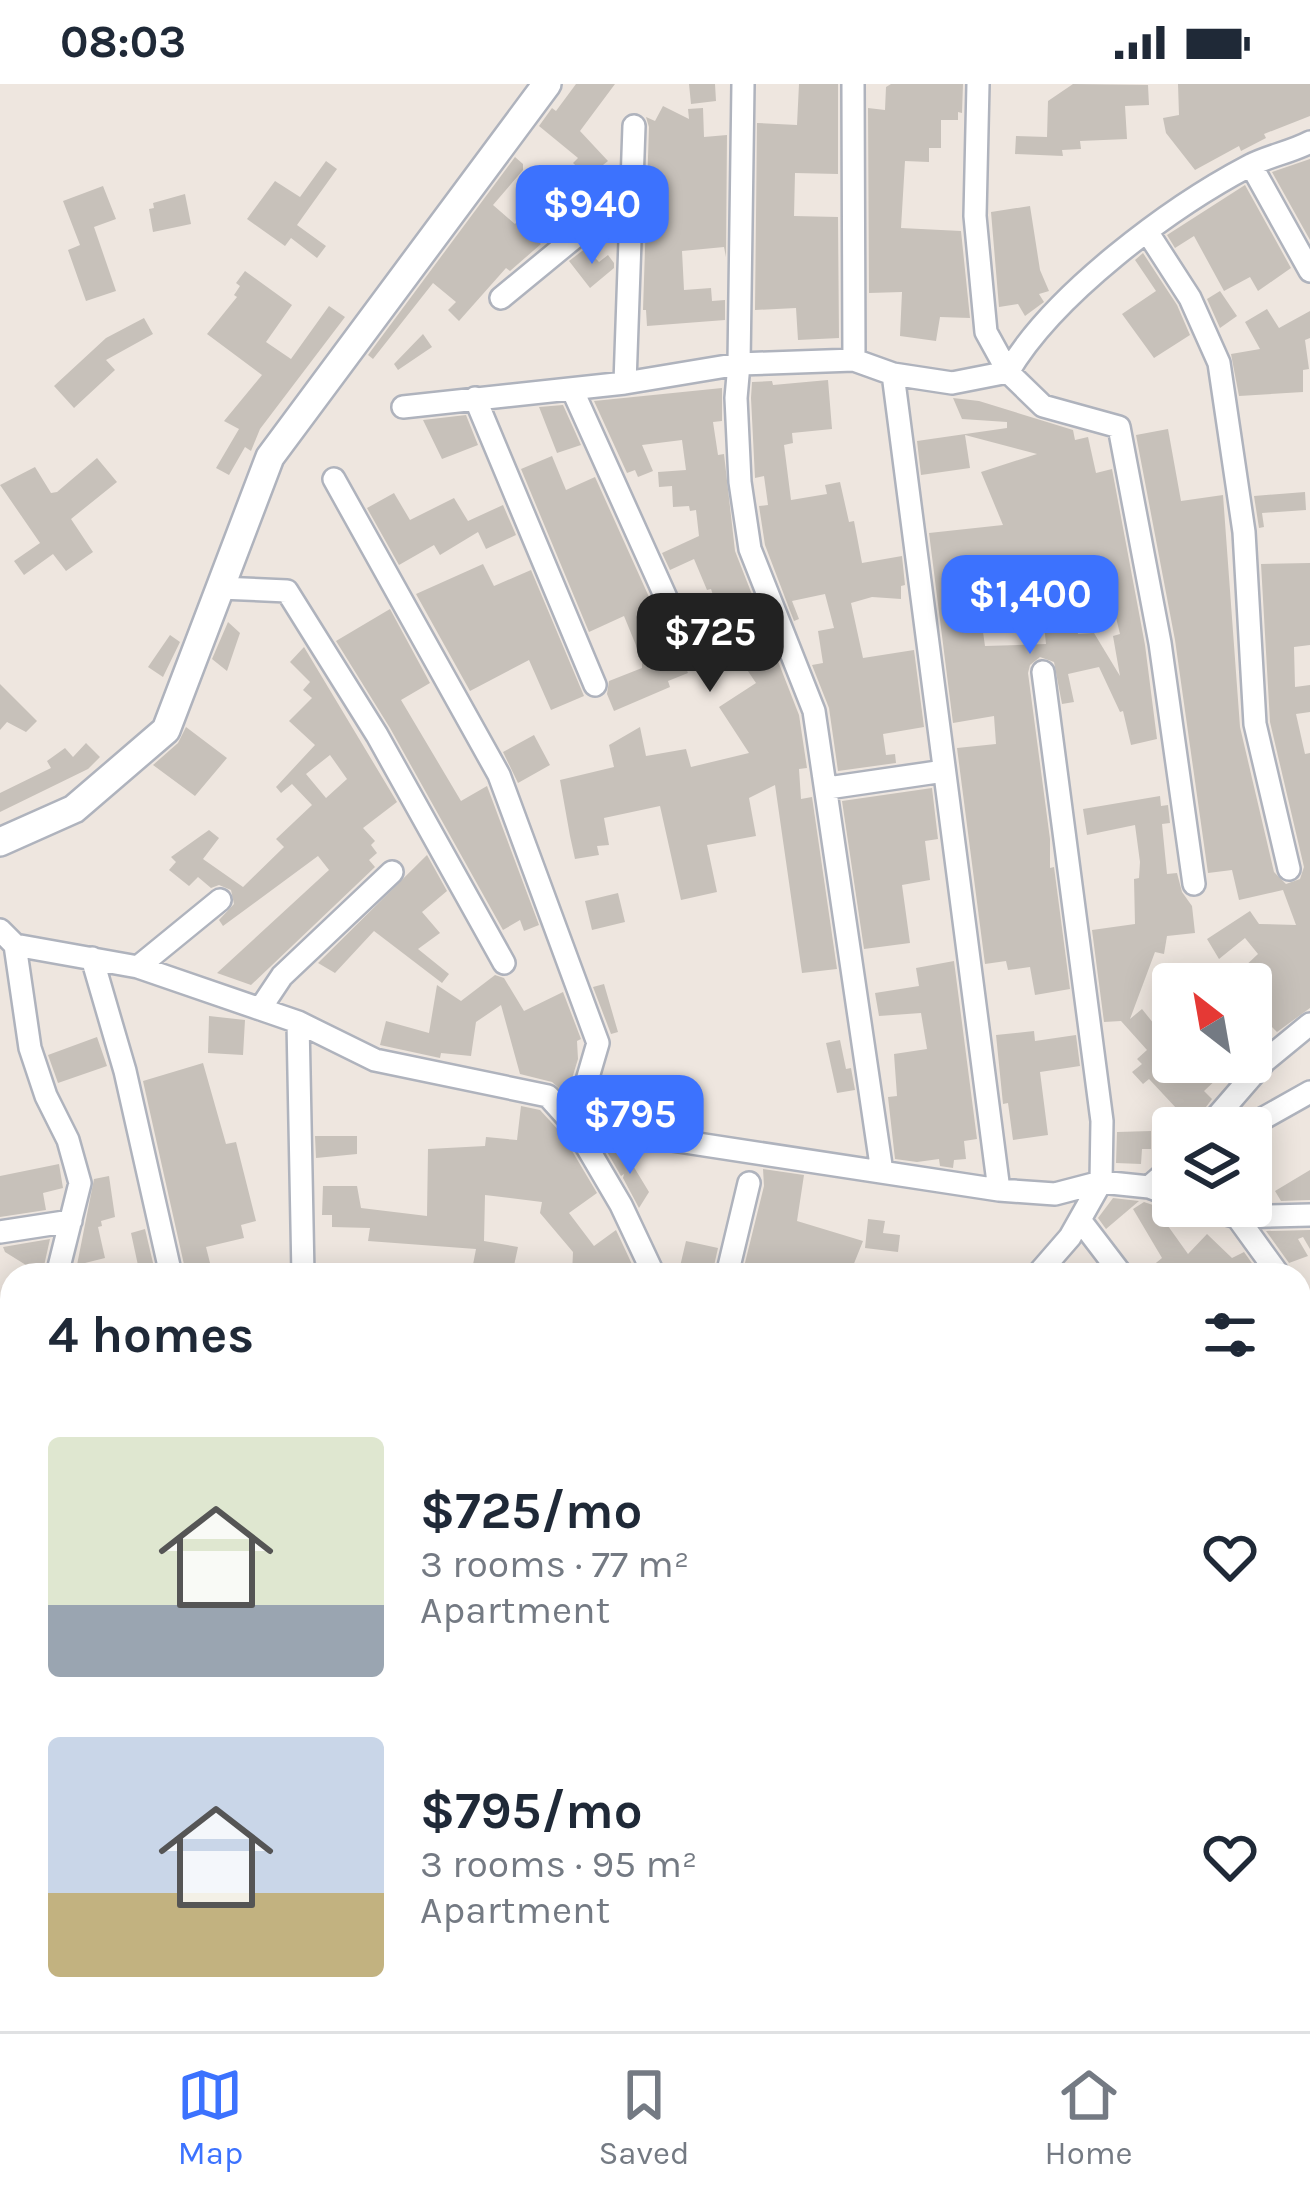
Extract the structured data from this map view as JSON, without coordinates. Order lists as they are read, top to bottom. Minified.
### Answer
{"north":"top left","page":{"status":"08:03","price":["$940","$1,400","$725","$795"],"heading":"4 homes","list":[{"name":"$725/mo","note":"3 rooms · 77 m² · Apartment"},{"name":"$795/mo","note":"3 rooms · 95 m² · Apartment"}],"tabs":["Map","Saved","Home"]}}
